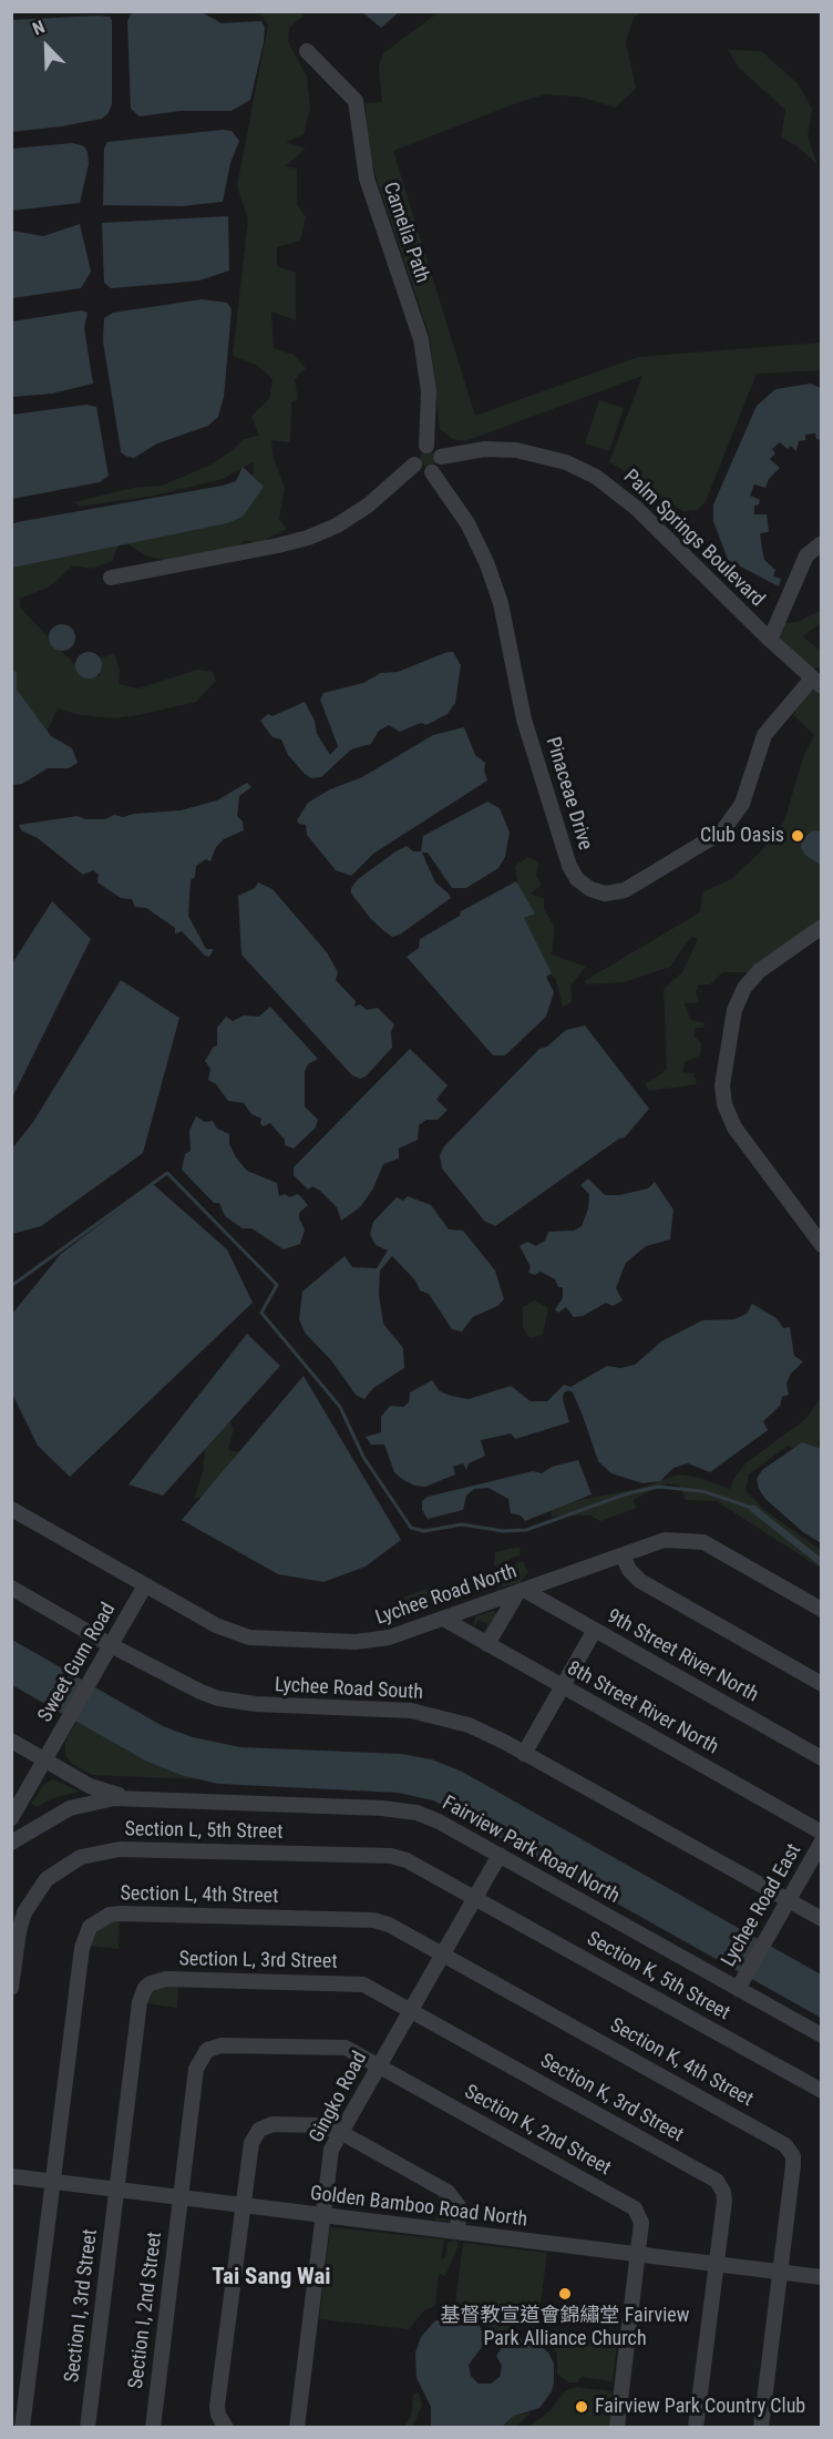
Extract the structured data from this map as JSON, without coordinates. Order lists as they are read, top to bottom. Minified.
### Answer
{"streets":{"street":["Camelia Path","Palm Springs Boulevard","Pinaceae Drive","Lychee Road North","9th Street River North","Sweet Gum Road","Lychee Road South","8th Street River North","Section L, 5th Street","Fairview Park Road North","Section L, 4th Street","Lychee Road East","Section L, 3rd Street","Section K, 5th Street","Section K, 4th Street","Gingko Road","Section K, 3rd Street","Section K, 2nd Street","Golden Bamboo Road North","Section I, 3rd Street","Section I, 2nd Street"]},"crossings":[["Camelia Path","Palm Springs Boulevard"],["Camelia Path","Pinaceae Drive"],["Palm Springs Boulevard","Pinaceae Drive"],["Lychee Road North","9th Street River North"],["Lychee Road North","Sweet Gum Road"],["Lychee Road North","8th Street River North"],["Sweet Gum Road","Lychee Road South"],["Lychee Road South","Lychee Road East"],["Section L, 5th Street","Section K, 5th Street"],["Section L, 5th Street","Gingko Road"],["Fairview Park Road North","Lychee Road East"],["Fairview Park Road North","Gingko Road"],["Section L, 4th Street","Section K, 4th Street"],["Section L, 4th Street","Gingko Road"],["Section L, 4th Street","Golden Bamboo Road North"],["Section L, 3rd Street","Gingko Road"],["Section L, 3rd Street","Section K, 3rd Street"],["Section L, 3rd Street","Golden Bamboo Road North"],["Section L, 3rd Street","Section I, 3rd Street"],["Section K, 5th Street","Gingko Road"],["Section K, 4th Street","Gingko Road"],["Section K, 4th Street","Golden Bamboo Road North"],["Gingko Road","Section K, 3rd Street"],["Gingko Road","Section K, 2nd Street"],["Gingko Road","Golden Bamboo Road North"],["Section K, 3rd Street","Golden Bamboo Road North"],["Section K, 2nd Street","Golden Bamboo Road North"],["Section K, 2nd Street","Section I, 2nd Street"],["Golden Bamboo Road North","Section I, 3rd Street"],["Golden Bamboo Road North","Section I, 2nd Street"]],"districts":["Tai Sang Wai"],"places":["Club Oasis","基督教宣道會錦繡堂 Fairview Park Alliance Church","Fairview Park Country Club"],"north":"top left"}
